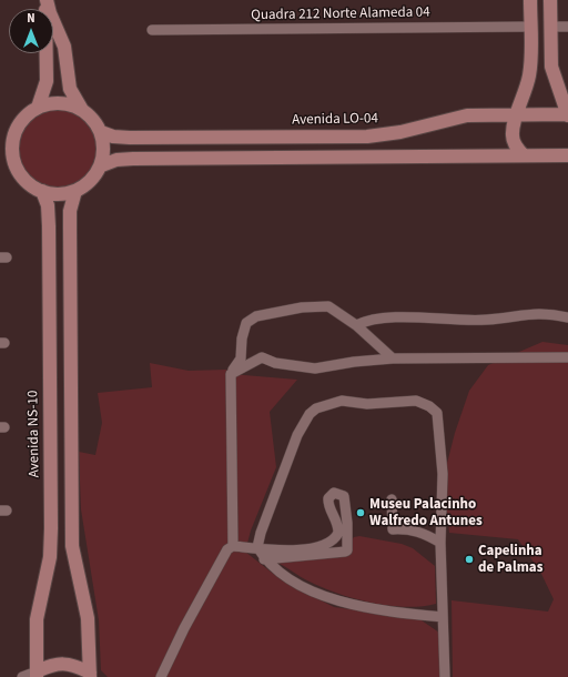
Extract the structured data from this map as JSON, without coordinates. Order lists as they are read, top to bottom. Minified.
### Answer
{"streets":{"street":["Quadra 212 Norte Alameda 04","Avenida LO-04","Avenida NS-10"]},"crossings":[["Avenida LO-04","Avenida NS-10"]],"places":["Museu Palacinho Walfredo Antunes","Capelinha de Palmas"],"north":"top"}
